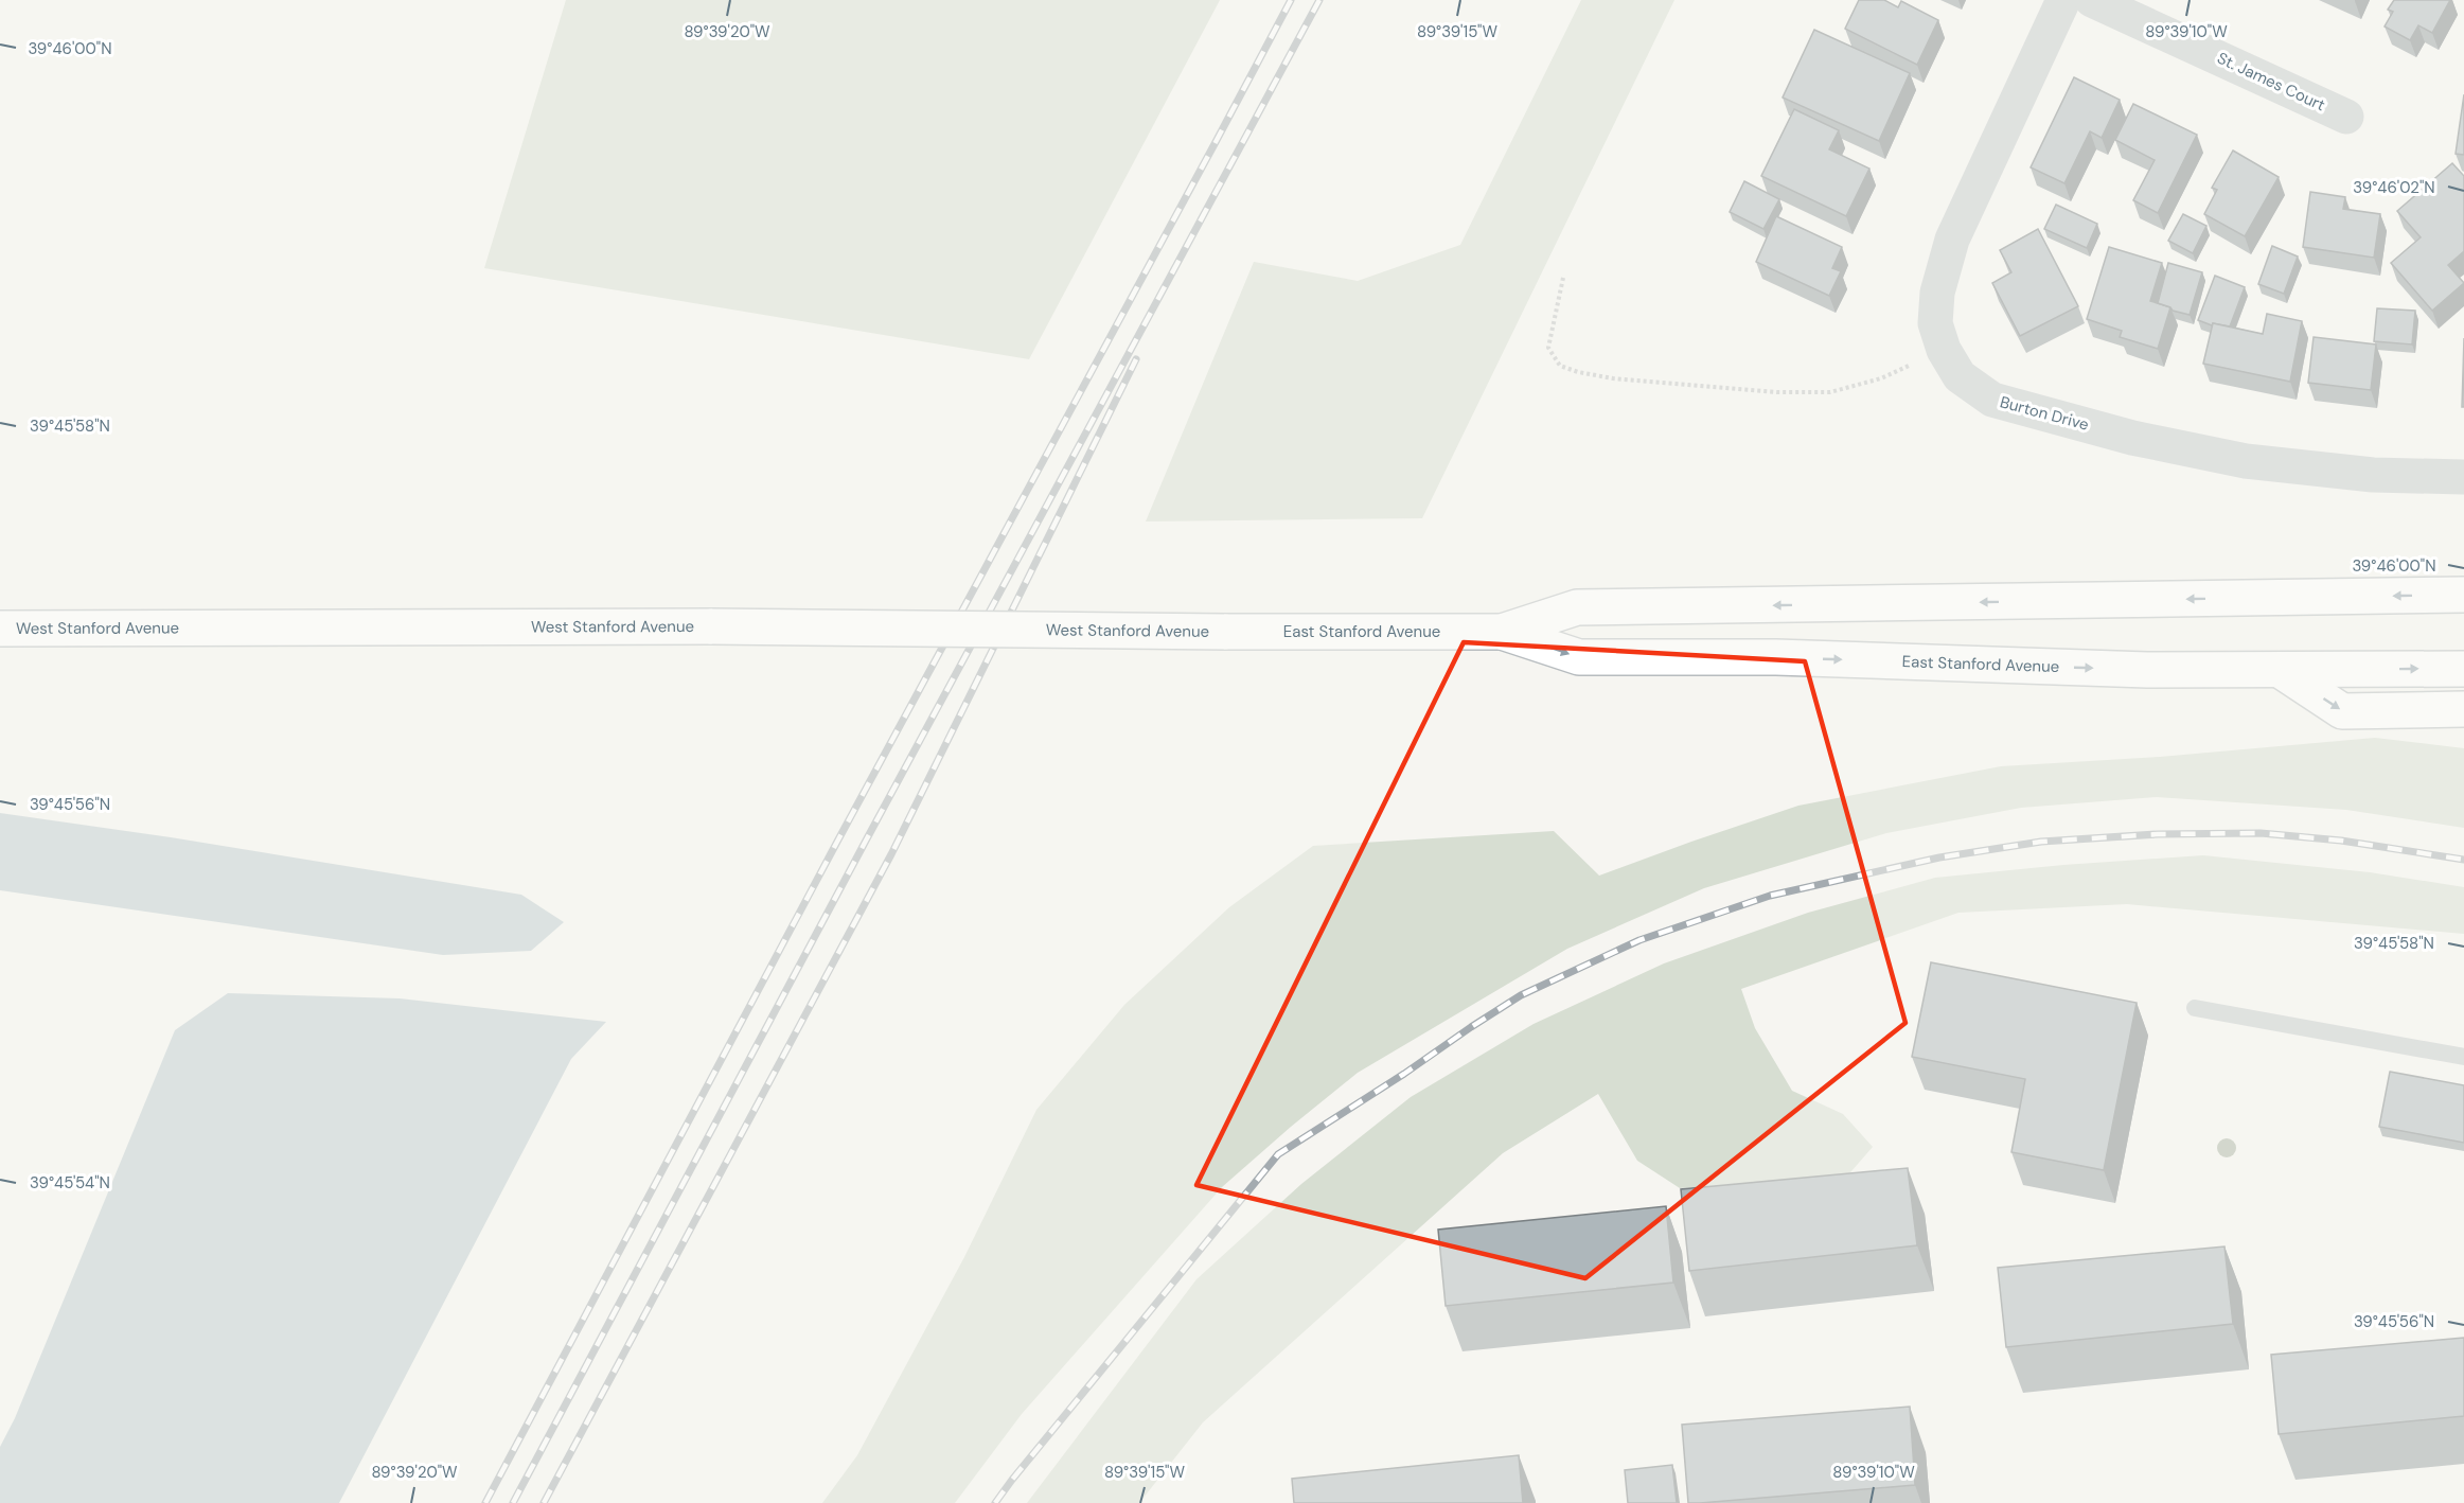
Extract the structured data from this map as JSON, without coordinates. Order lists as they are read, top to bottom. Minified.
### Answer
{"streets":{"main road":["West Stanford Avenue","East Stanford Avenue"],"street":["St. James Court","Burton Drive"]},"crossings":[["West Stanford Avenue","East Stanford Avenue"]],"coordinates":["89°39'20\"W","89°39'15\"W","89°39'10\"W","39°46'00\"N","39°46'02\"N","39°45'58\"N","39°45'56\"N","39°45'54\"N"]}
